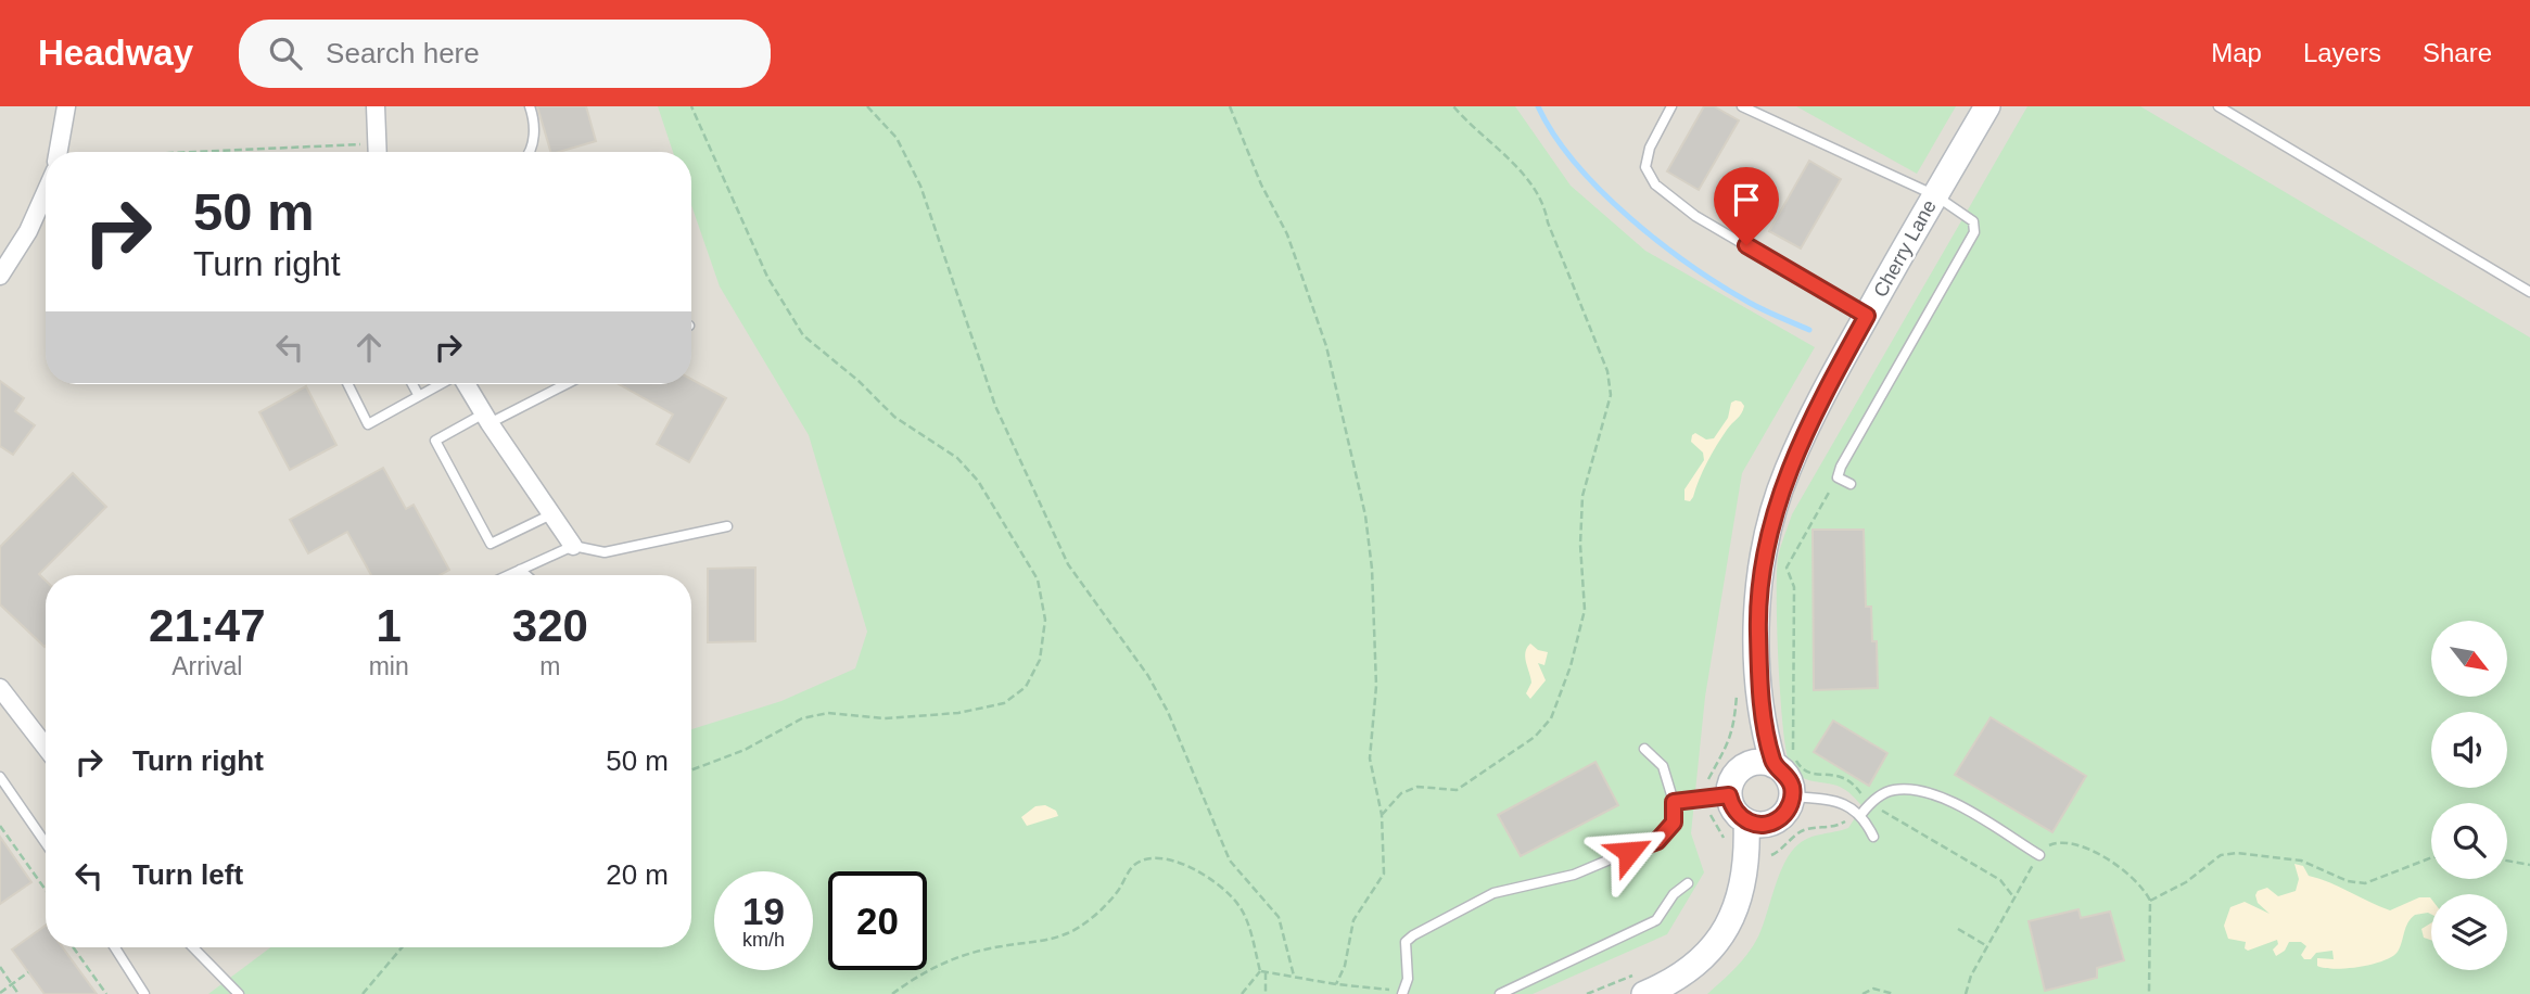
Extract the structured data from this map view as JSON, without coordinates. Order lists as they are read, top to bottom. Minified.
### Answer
{"streets":{"street":["Cherry Lane"]},"north":"bottom right","page":{"header":"Headway","search":"Search here","nav":["Map","Layers","Share"],"turn":["50 m","Turn right"],"eta":["21:47","Arrival","1","min","320","m"],"list":[{"name":"Turn right","value":"50 m"},{"name":"Turn left","value":"20 m"}],"speed":"19 km/h","limit":"20"}}
